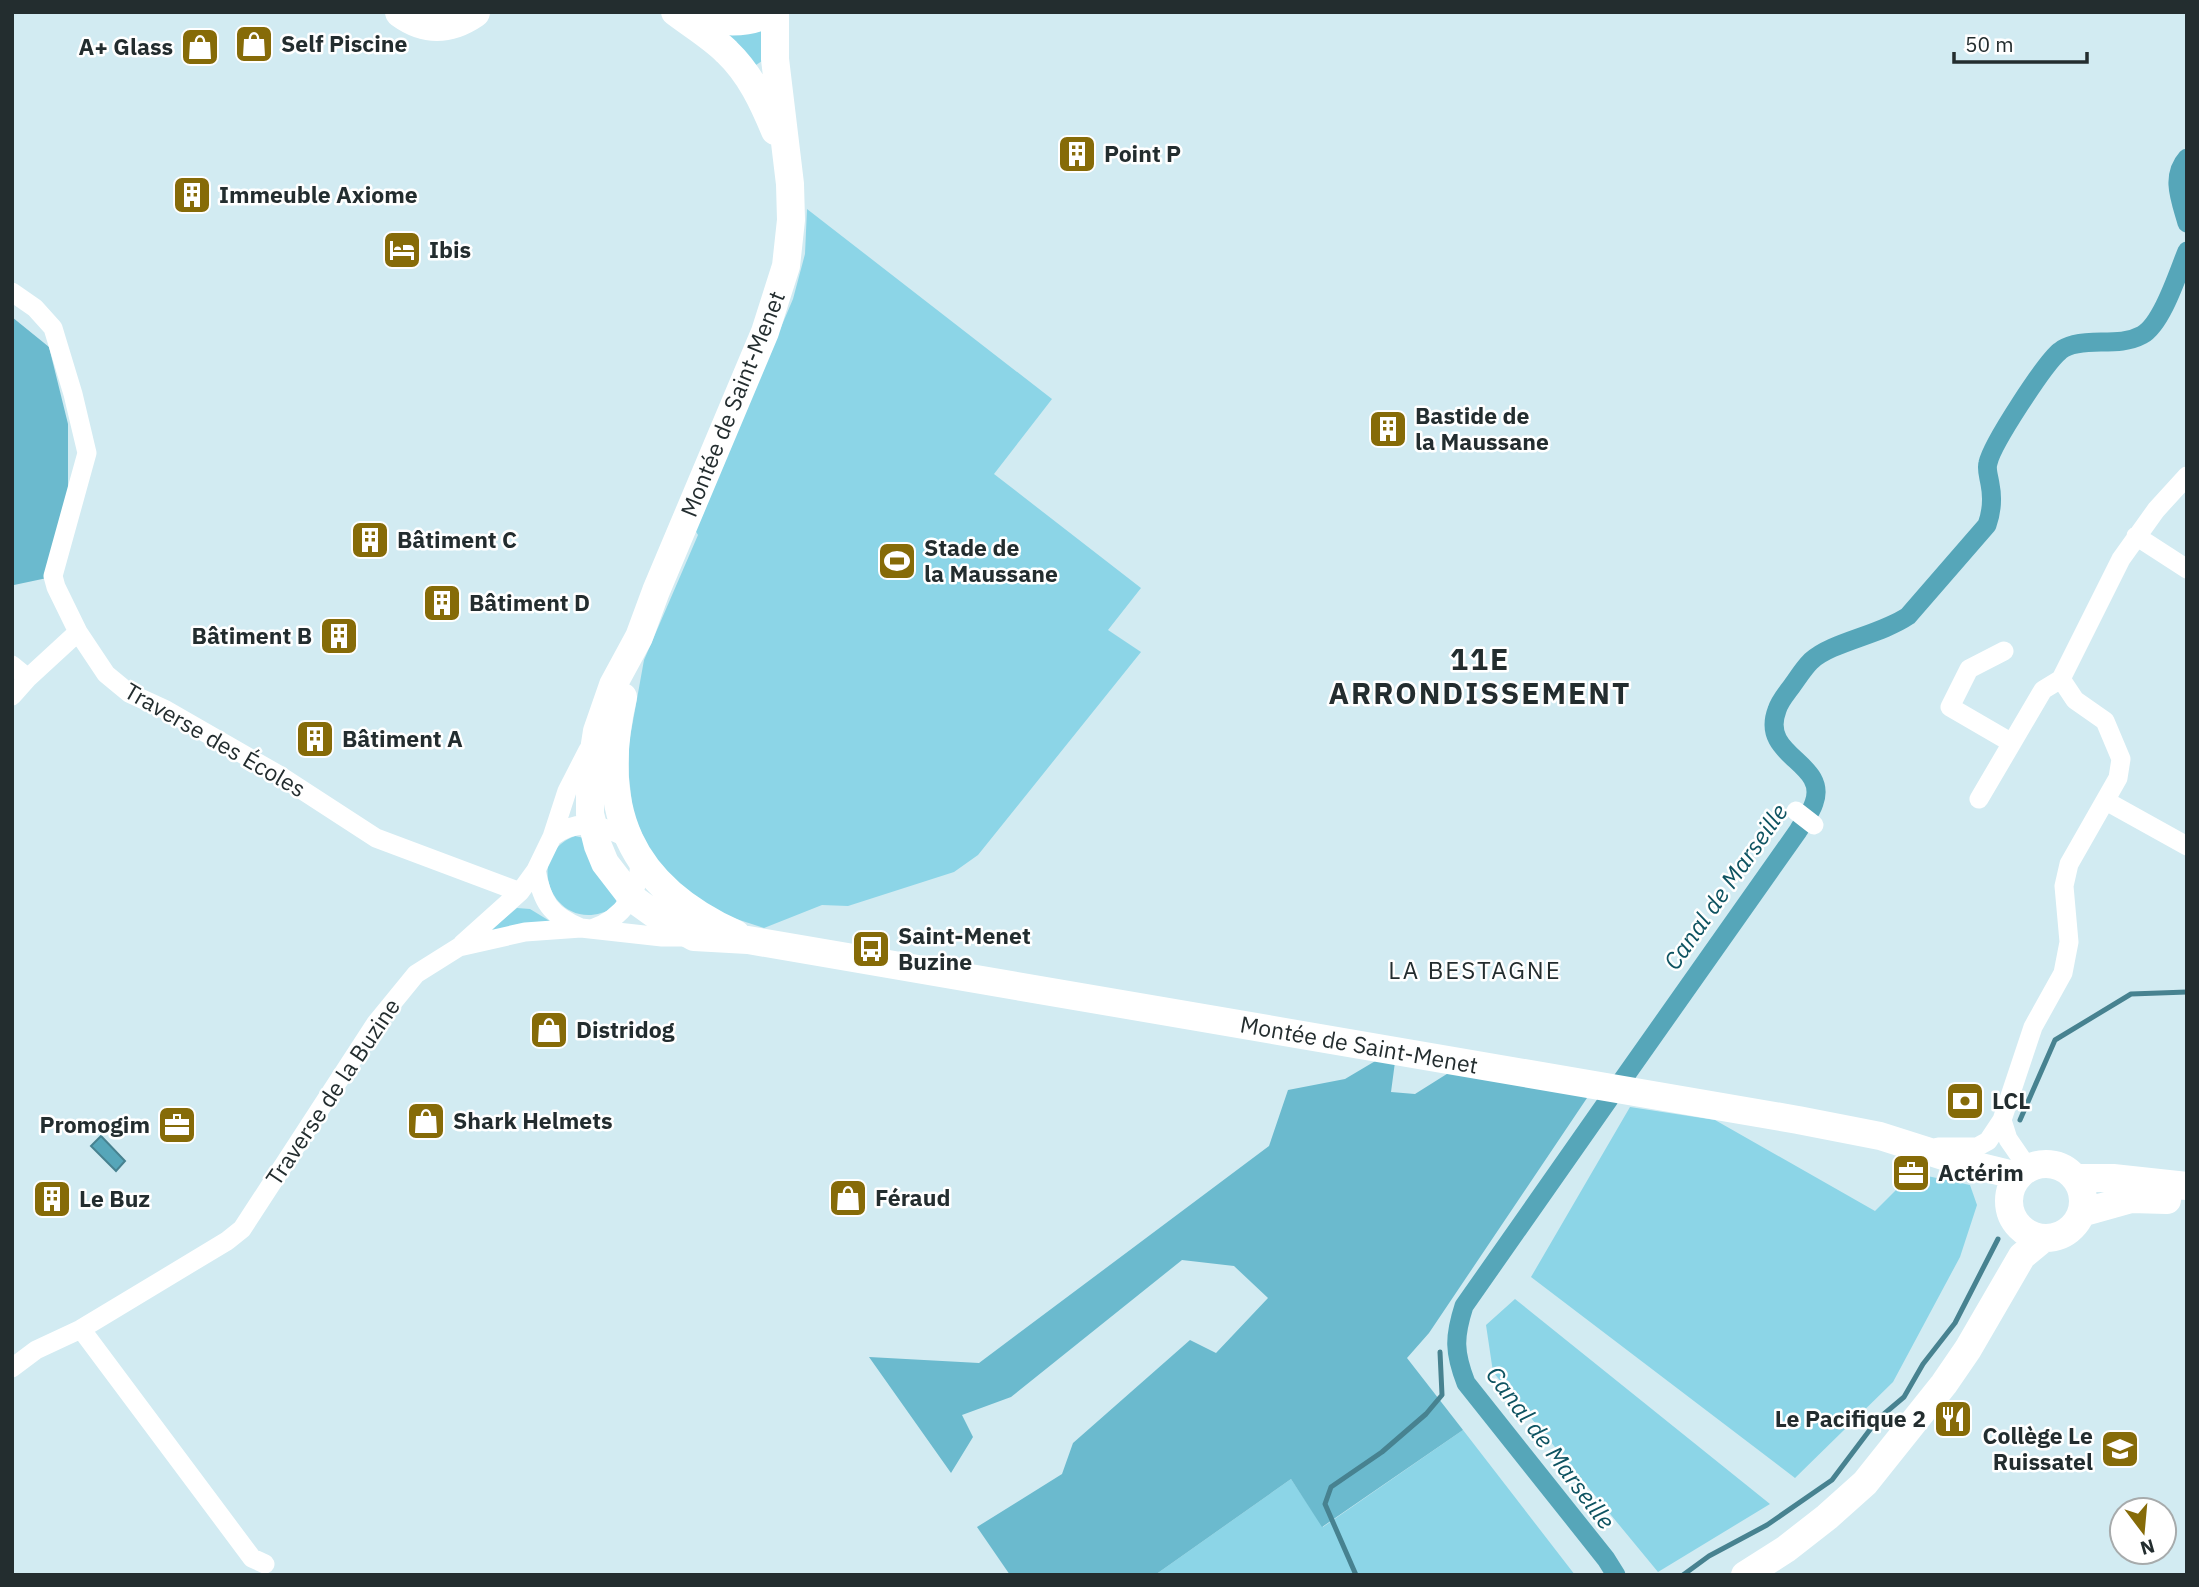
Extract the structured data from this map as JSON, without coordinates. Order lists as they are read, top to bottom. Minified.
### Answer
{"streets":{"main road":["Montée de Saint-Menet"],"street":["Traverse des Écoles","Traverse de la Buzine"]},"crossings":[["Montée de Saint-Menet","Traverse des Écoles"],["Montée de Saint-Menet","Traverse de la Buzine"]],"districts":["11E ARRONDISSEMENT","LA BESTAGNE"],"water":["Canal de Marseille"],"places":{"shop":["Self Piscine","A+ Glass","Distridog","Shark Helmets","Féraud"],"building":["Point P","Immeuble Axiome","Bastide de la Maussane","Bâtiment C","Bâtiment D","Bâtiment B","Bâtiment A","Le Buz"],"hotel":["Ibis"],"sports":["Stade de la Maussane"],"bus stop":["Saint-Menet Buzine"],"bank":["LCL"],"office":["Promogim","Actérim"],"restaurant":["Le Pacifique 2"],"school or university":["Collège Le Ruissatel"]},"scale_bar":"50 m","north":"bottom"}
